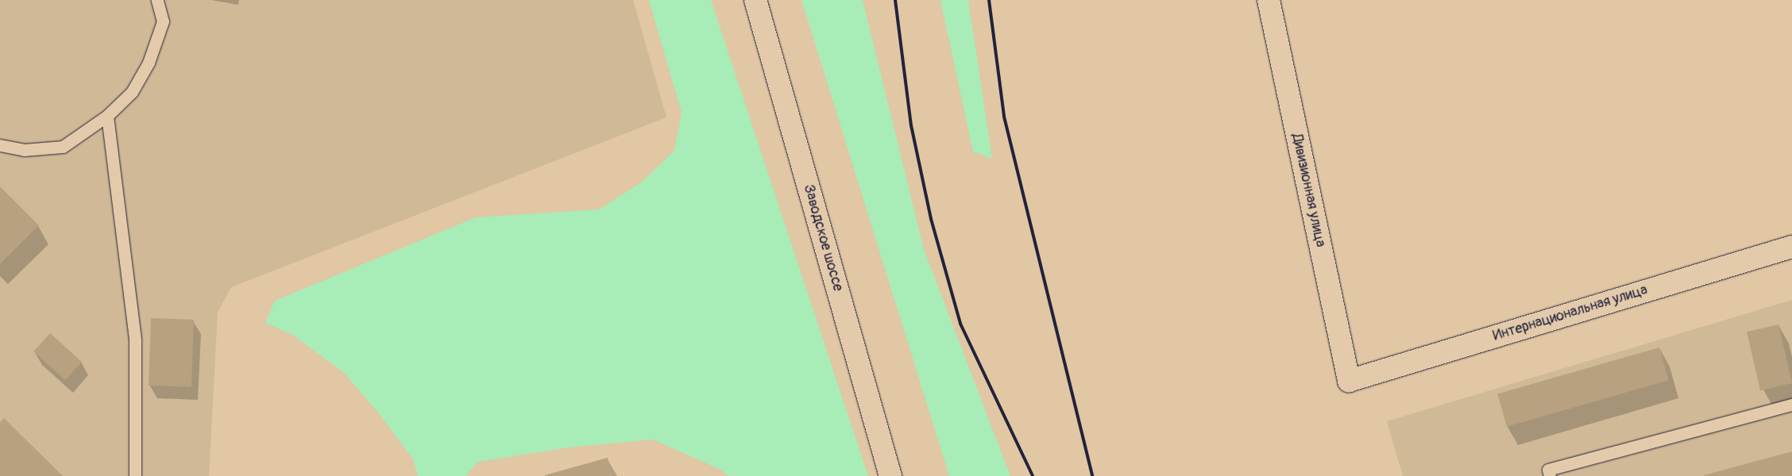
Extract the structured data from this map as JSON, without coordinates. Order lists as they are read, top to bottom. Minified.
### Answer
{"streets":{"street":["Дивизионная улица","Заводское шоссе","Интернациональная улица"]},"crossings":[["Дивизионная улица","Интернациональная улица"]]}
